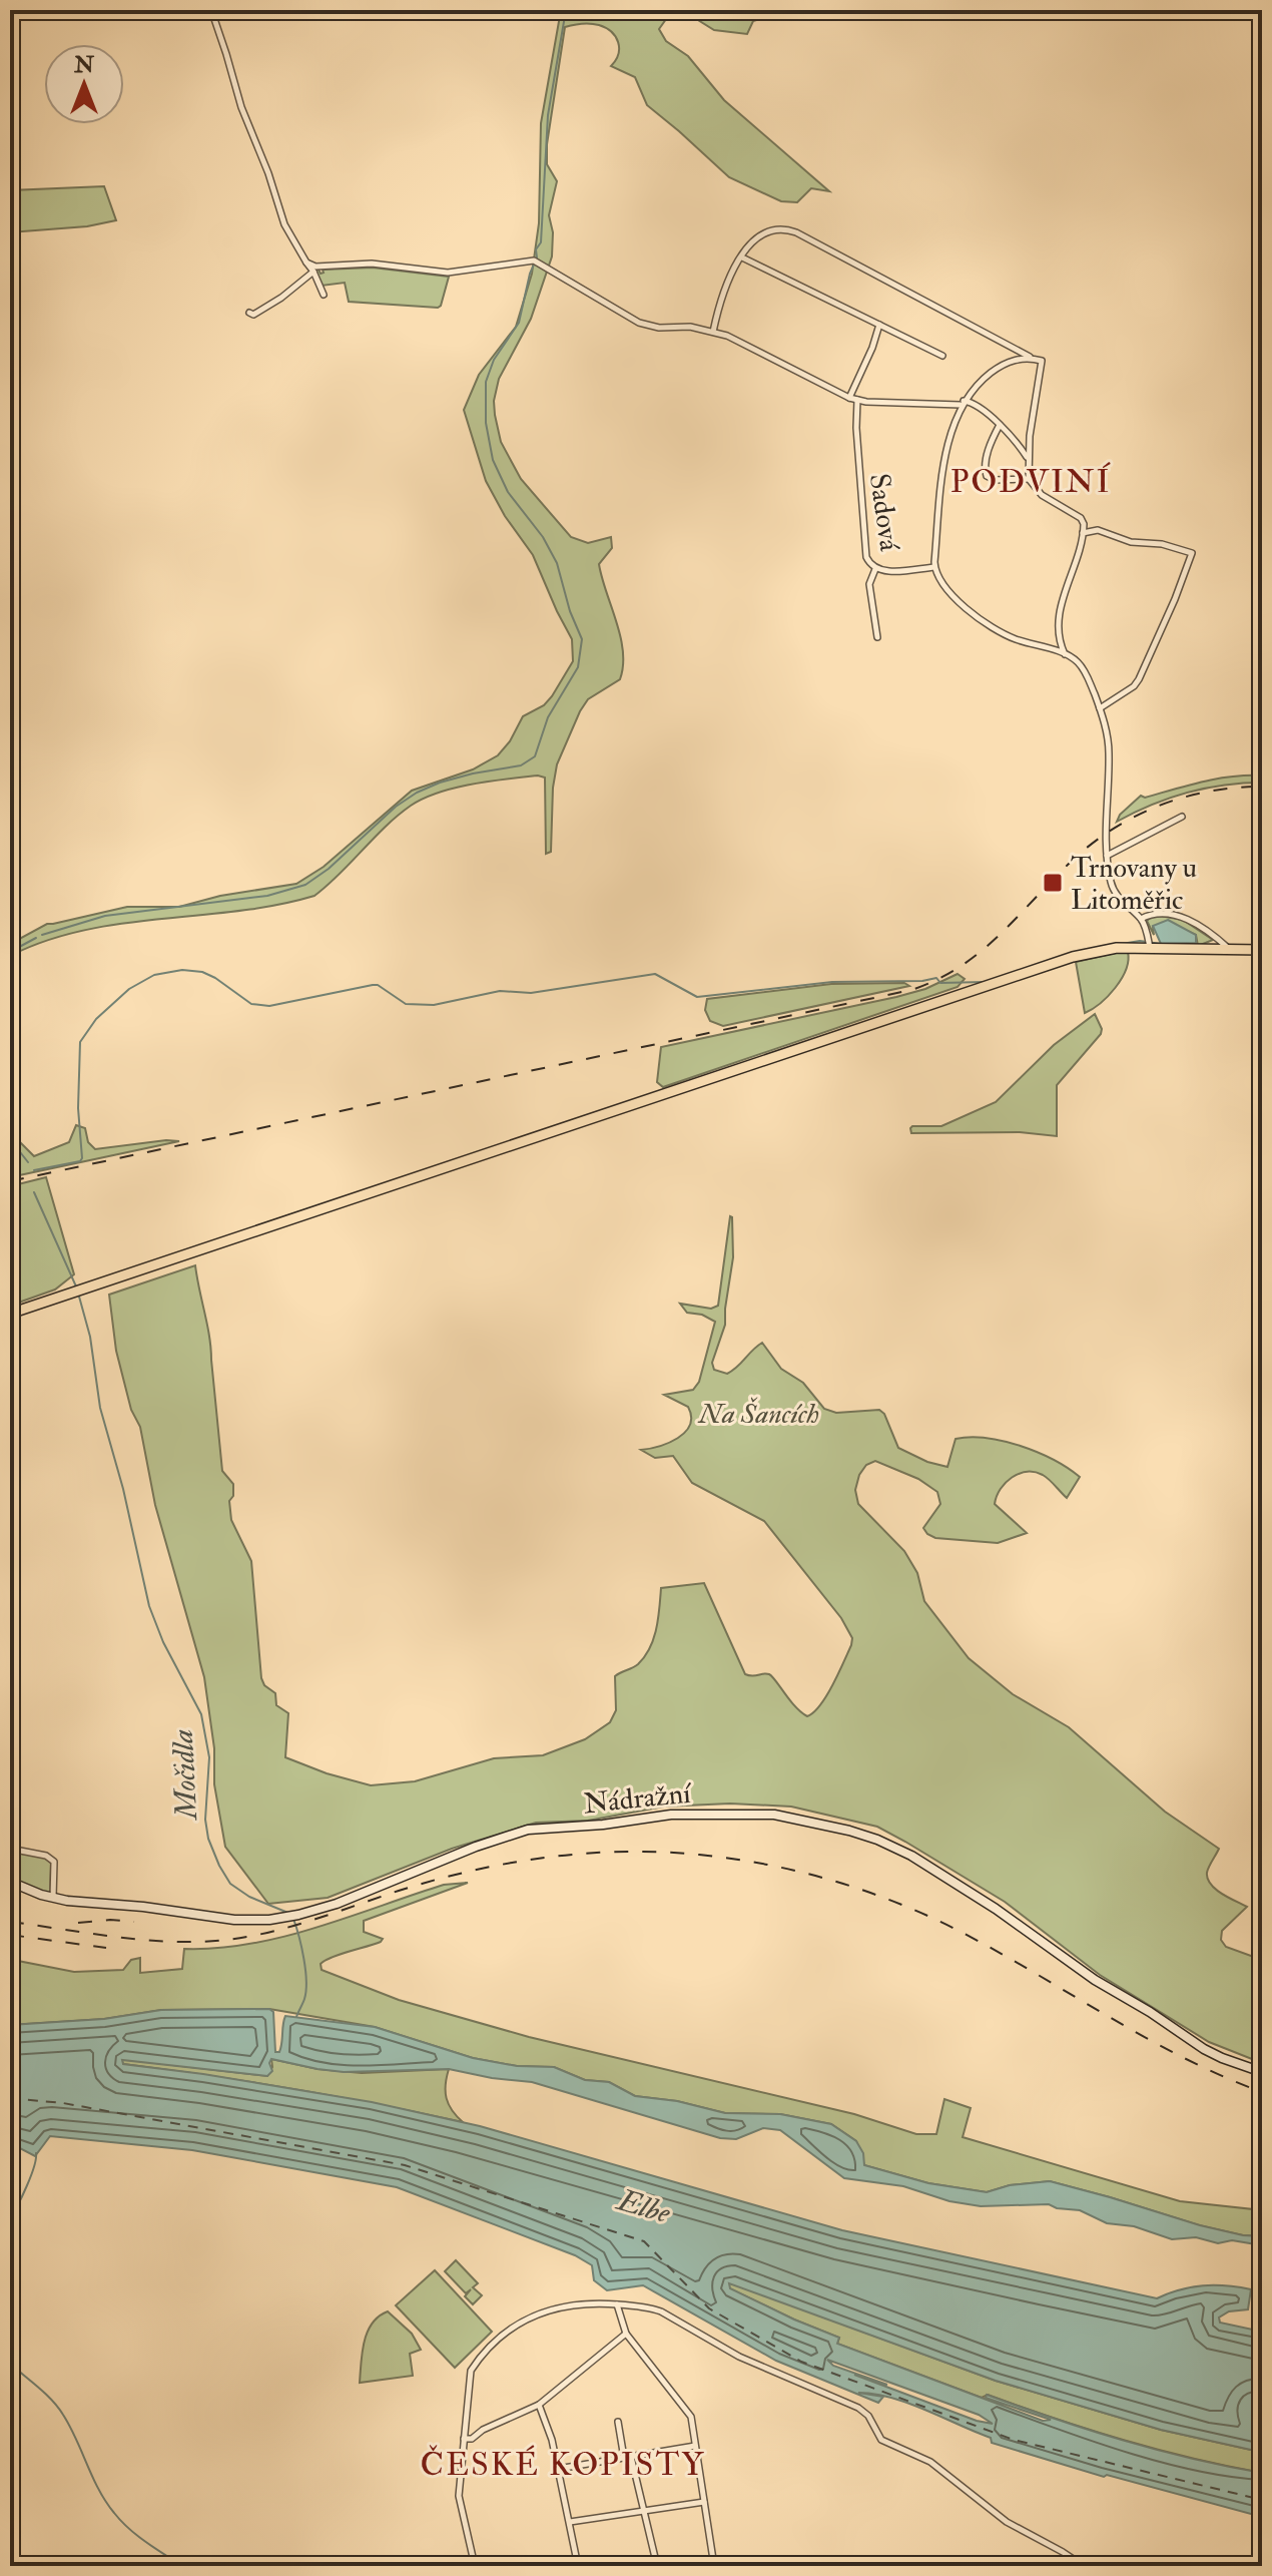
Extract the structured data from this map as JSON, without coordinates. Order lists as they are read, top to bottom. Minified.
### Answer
{"streets":{"main road":["Nádražní"],"street":["Sadová"]},"districts":["PODVINÍ","ČESKÉ KOPISTY"],"water":["Močidla","Elbe"],"parks":["Na Šancích"],"places":{"transit":["Trnovany u Litoměřic"]},"north":"top"}
